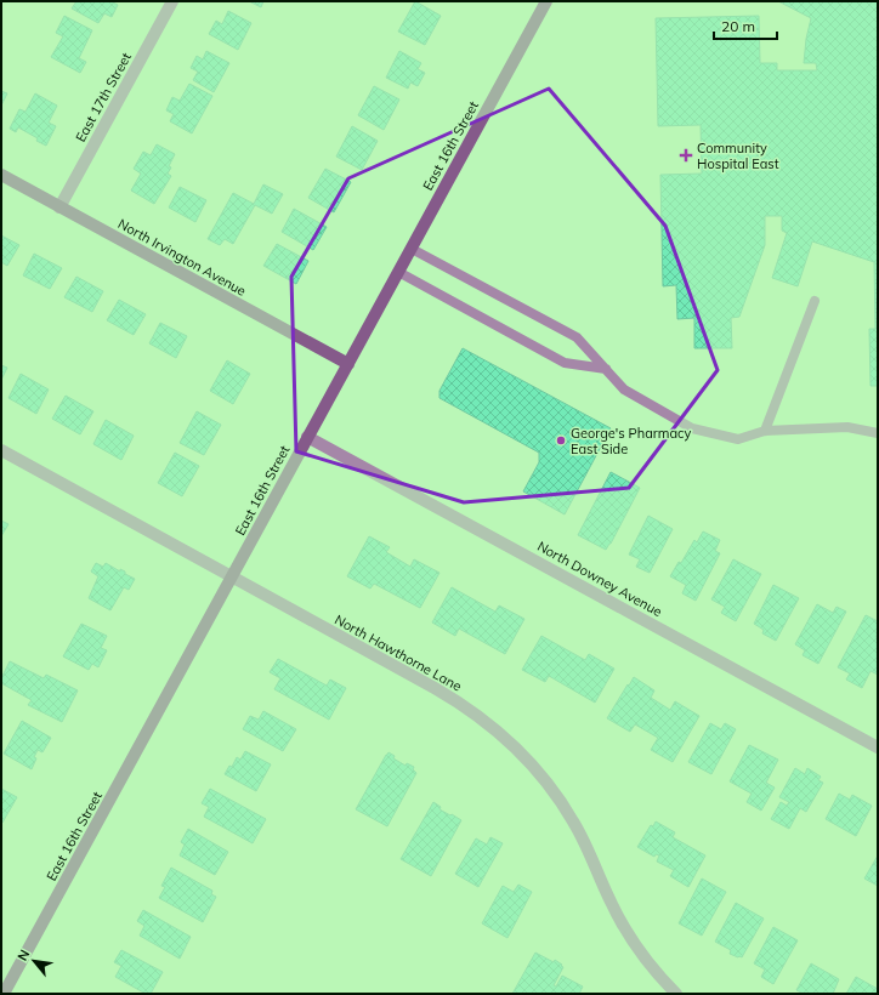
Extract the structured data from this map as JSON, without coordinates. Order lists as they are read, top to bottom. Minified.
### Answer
{"streets":{"main road":["East 16th Street","North Irvington Avenue"],"street":["East 17th Street","North Downey Avenue","North Hawthorne Lane"]},"crossings":[["East 17th Street","North Irvington Avenue"],["East 16th Street","North Irvington Avenue"],["East 16th Street","North Downey Avenue"],["East 16th Street","North Hawthorne Lane"]],"places":{"health":["Community Hospital East"],"other":["George's Pharmacy East Side"]},"scale_bar":"20 m","north":"top left"}
